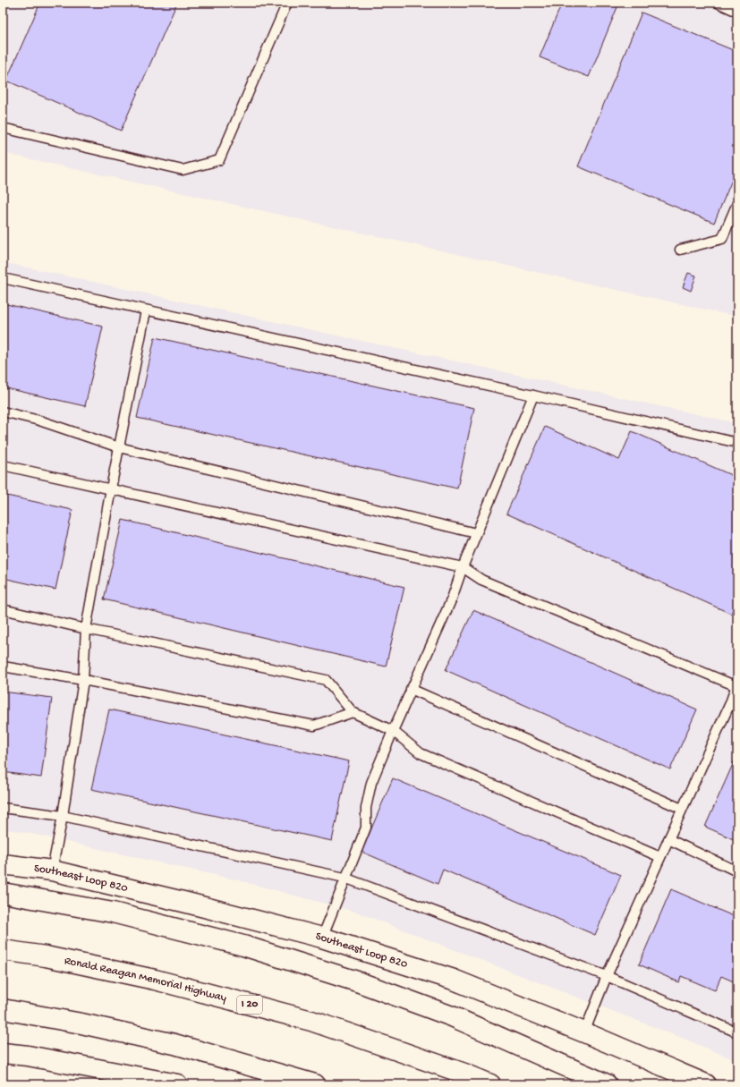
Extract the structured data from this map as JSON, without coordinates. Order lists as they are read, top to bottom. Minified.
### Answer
{"streets":{"main road":["Southeast Loop 820","Ronald Reagan Memorial Highway","I 20"]}}
